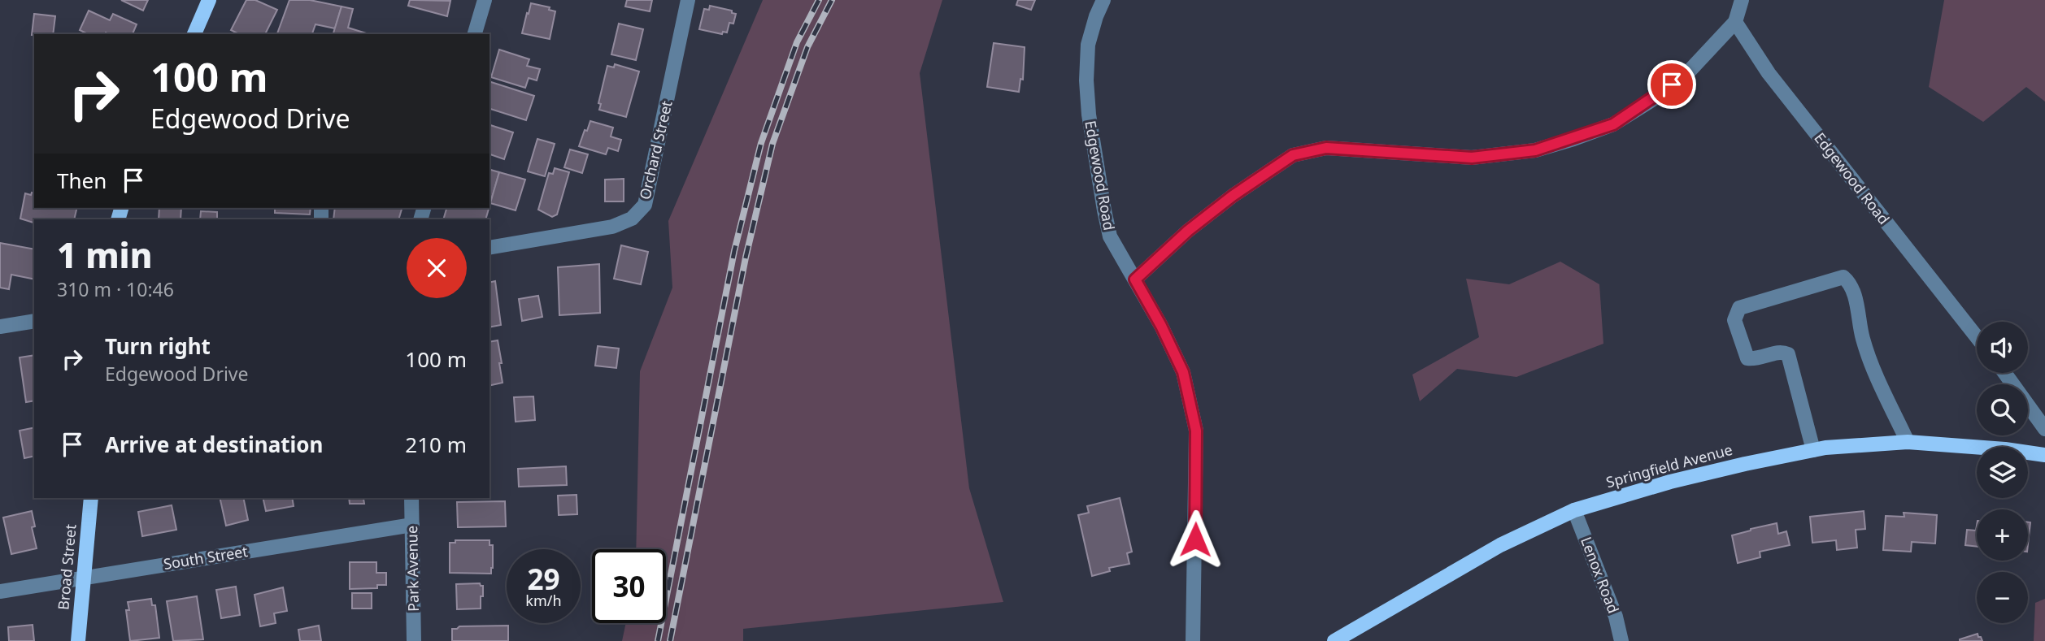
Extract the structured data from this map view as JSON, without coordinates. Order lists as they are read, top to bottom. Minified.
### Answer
{"streets":{"main road":["Springfield Avenue","Broad Street"],"street":["Orchard Street","Edgewood Road","South Street","Park Avenue","Lenox Road"]},"crossings":[["Springfield Avenue","Lenox Road"],["South Street","Broad Street"],["South Street","Park Avenue"]],"page":{"turn":["100 m","Edgewood Drive"],"then":"Then","heading":["1 min","310 m · 10:46"],"list":[{"name":"Turn right","note":"Edgewood Drive","value":"100 m"},{"name":"Arrive at destination","value":"210 m"}],"map_buttons":["+","−"],"speed":"29 km/h","limit":"30"}}
